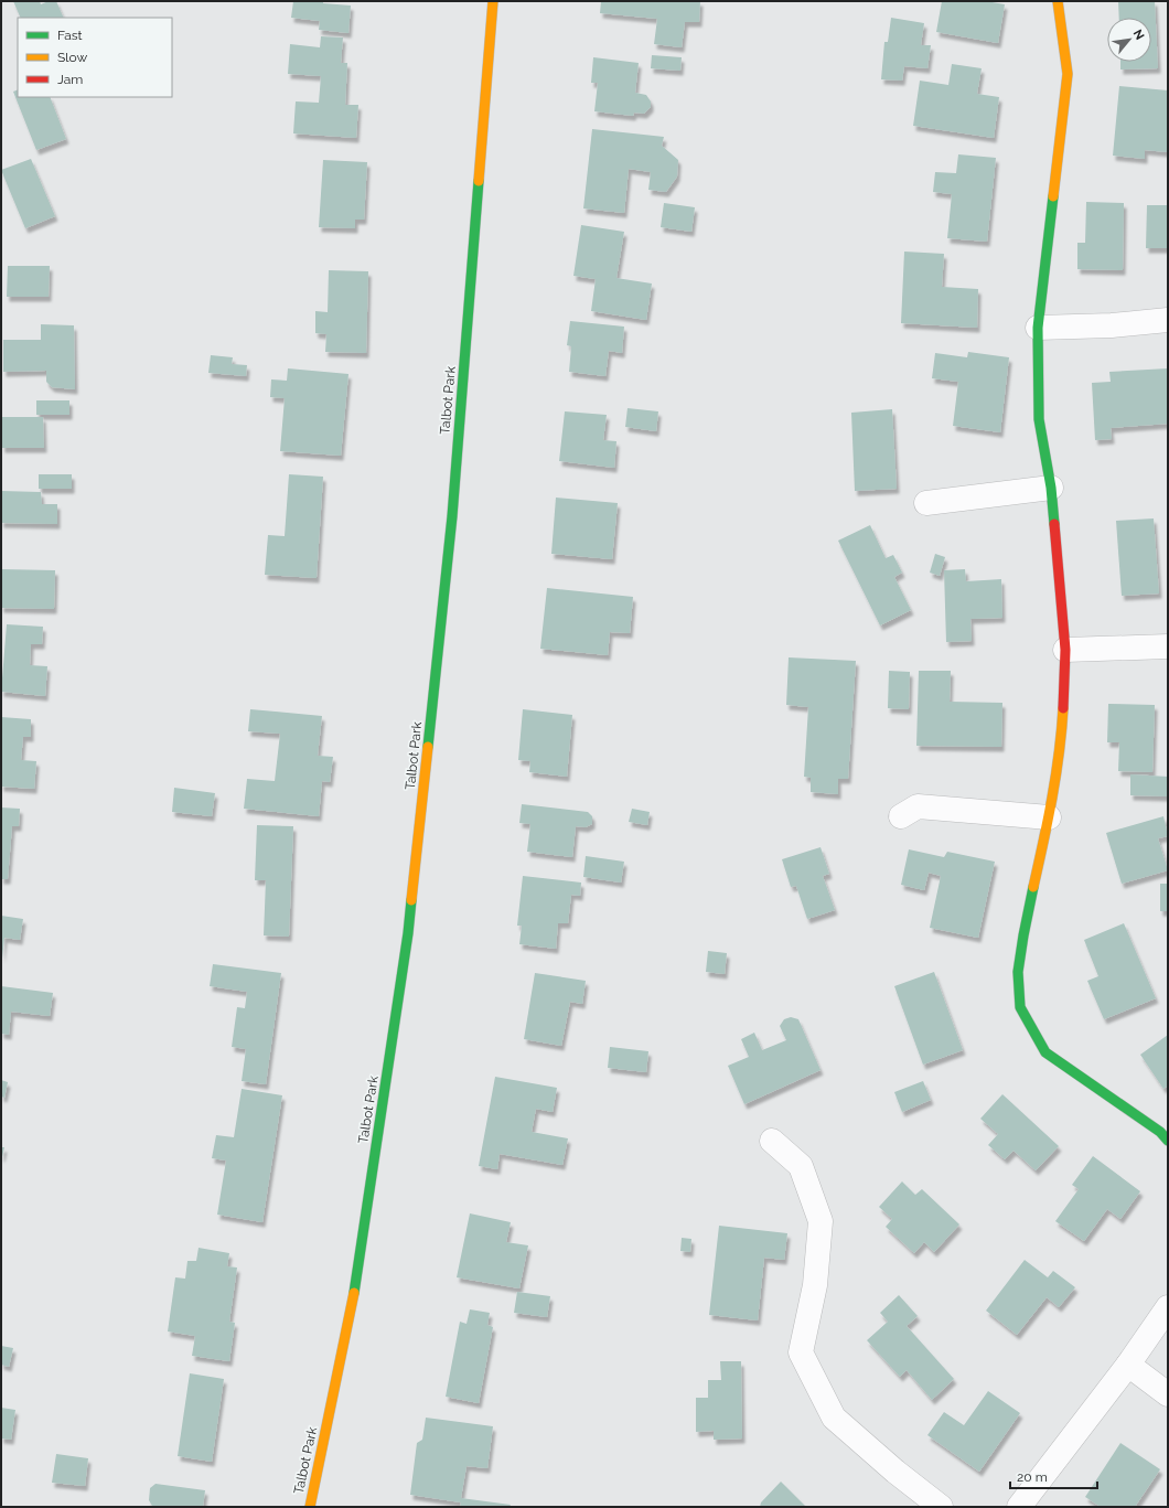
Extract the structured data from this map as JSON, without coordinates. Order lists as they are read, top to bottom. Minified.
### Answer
{"streets":{"street":["Talbot Park"]},"legend":["Fast","Slow","Jam"],"scale_bar":"20 m","north":"top right"}
